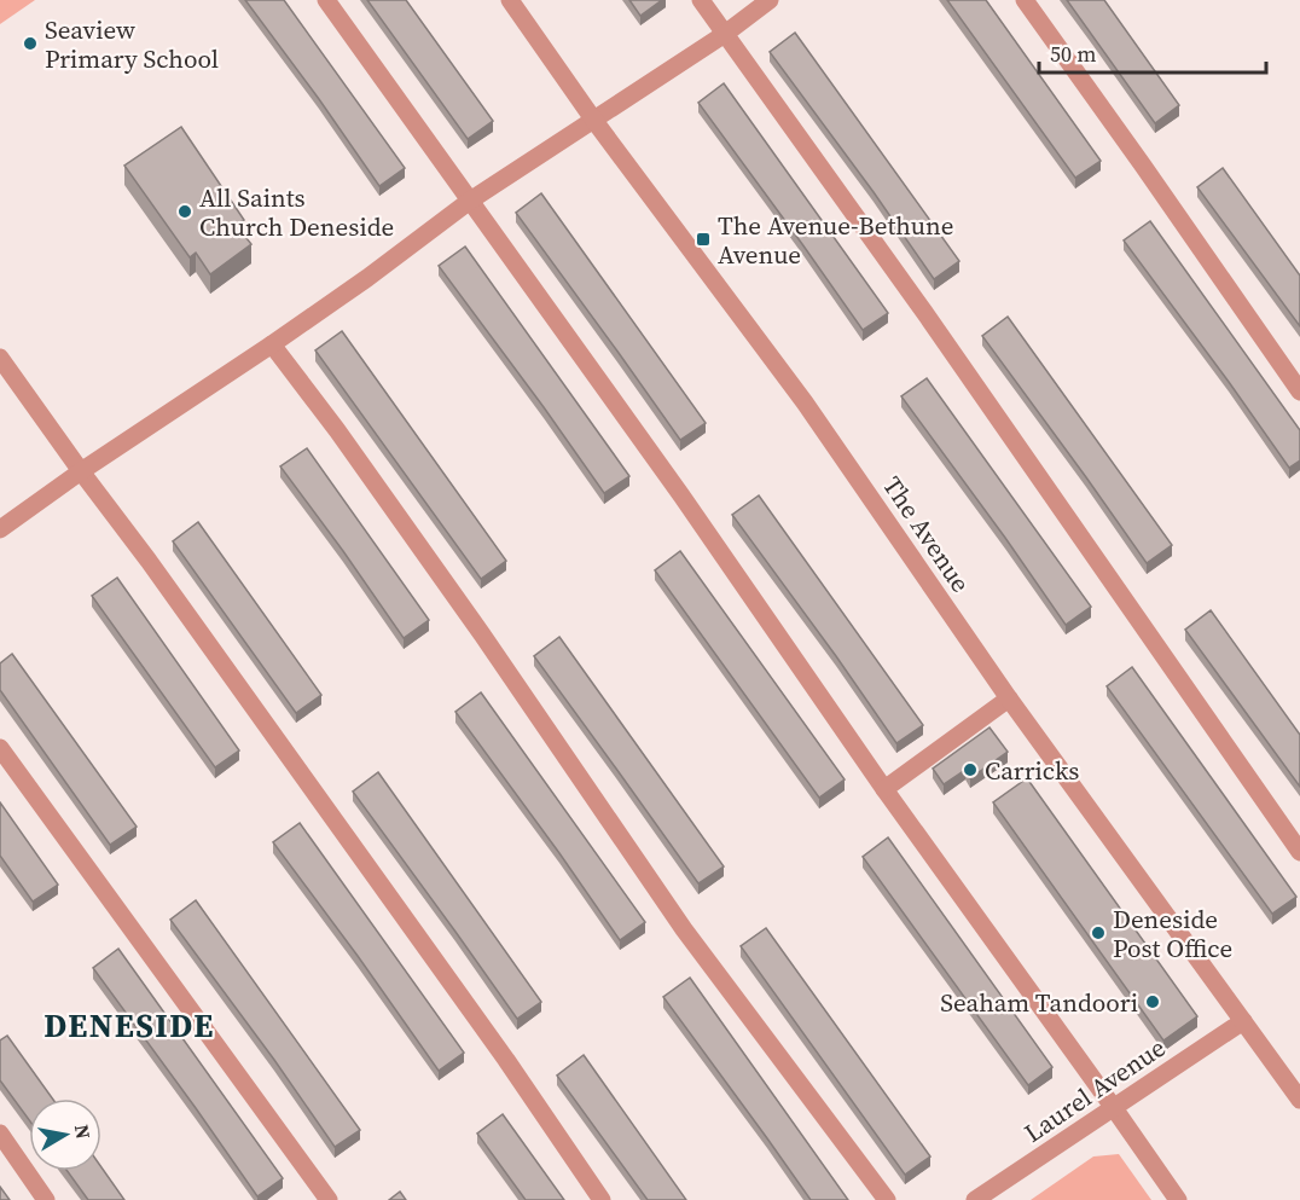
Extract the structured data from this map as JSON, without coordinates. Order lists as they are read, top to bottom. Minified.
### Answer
{"streets":{"street":["The Avenue","Laurel Avenue"]},"crossings":[["The Avenue","Laurel Avenue"]],"districts":["DENESIDE"],"places":{"other":["Seaview Primary School","All Saints Church Deneside","Carricks","Deneside Post Office","Seaham Tandoori"],"transit":["The Avenue-Bethune Avenue"]},"scale_bar":"50 m","north":"right"}
